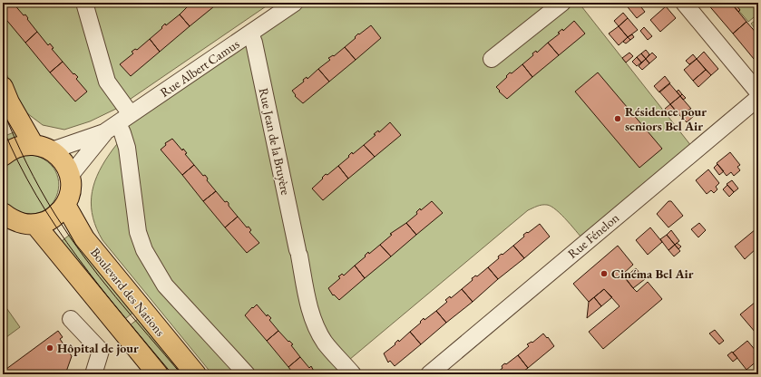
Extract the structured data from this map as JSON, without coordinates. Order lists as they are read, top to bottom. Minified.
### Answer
{"streets":{"main road":["Boulevard des Nations"],"street":["Rue Albert Camus","Rue Jean de la Bruyère","Rue Fénelon"]},"crossings":[["Rue Albert Camus","Rue Jean de la Bruyère"]],"places":["Résidence pour seniors Bel Air","Cinéma Bel Air","Hôpital de jour"]}
